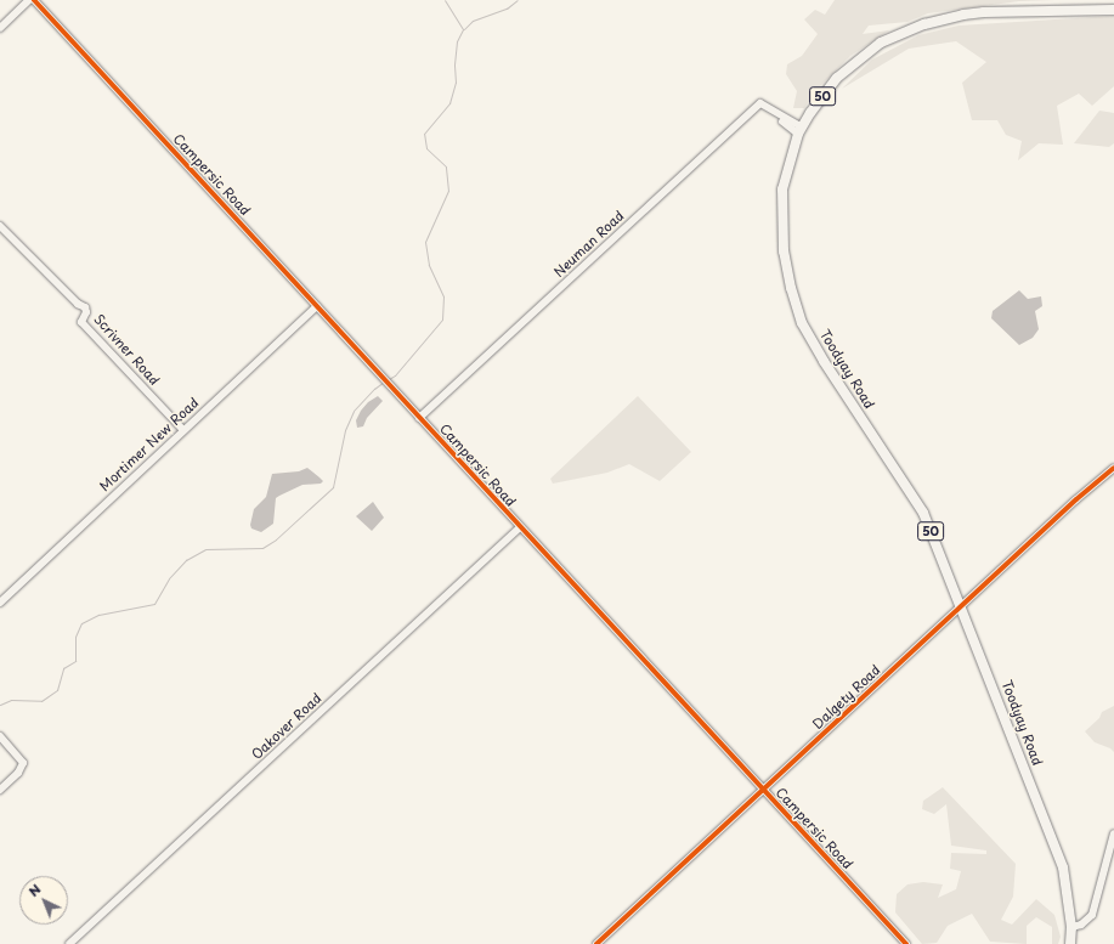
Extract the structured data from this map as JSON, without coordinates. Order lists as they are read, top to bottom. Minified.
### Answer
{"streets":{"main road":["50","Toodyay Road"],"street":["Campersic Road","Neuman Road","Scrivner Road","Mortimer New Road","Dalgety Road","Oakover Road"]},"crossings":[["Campersic Road","Neuman Road"],["Campersic Road","Mortimer New Road"],["Campersic Road","Dalgety Road"],["Campersic Road","Oakover Road"],["Neuman Road","Toodyay Road"],["Scrivner Road","Mortimer New Road"],["Toodyay Road","Dalgety Road"]],"north":"top left"}
